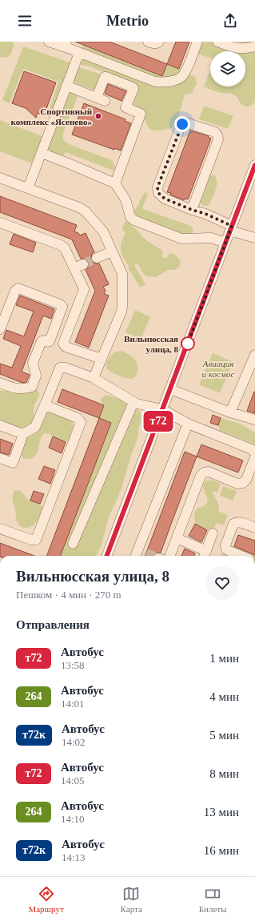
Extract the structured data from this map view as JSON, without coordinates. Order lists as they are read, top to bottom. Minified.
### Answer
{"parks":["Авиация и космос"],"places":["Спортивный комплекс «Ясенево»","Вильнюсская улица, 8"],"lines":["bus line т72"],"page":{"header":"Metrio","on_map":"т72","heading":[["Вильнюсская улица, 8","Пешком · 4 мин · 270 m"],"Отправления"],"list":[{"mark":"т72","name":"Автобус","note":"13:58","value":"1 мин"},{"mark":"264","name":"Автобус","note":"14:01","value":"4 мин"},{"mark":"т72к","name":"Автобус","note":"14:02","value":"5 мин"},{"mark":"т72","name":"Автобус","note":"14:05","value":"8 мин"},{"mark":"264","name":"Автобус","note":"14:10","value":"13 мин"},{"mark":"т72к","name":"Автобус","note":"14:13","value":"16 мин"}],"tabs":["Маршрут","Карта","Билеты"]}}
